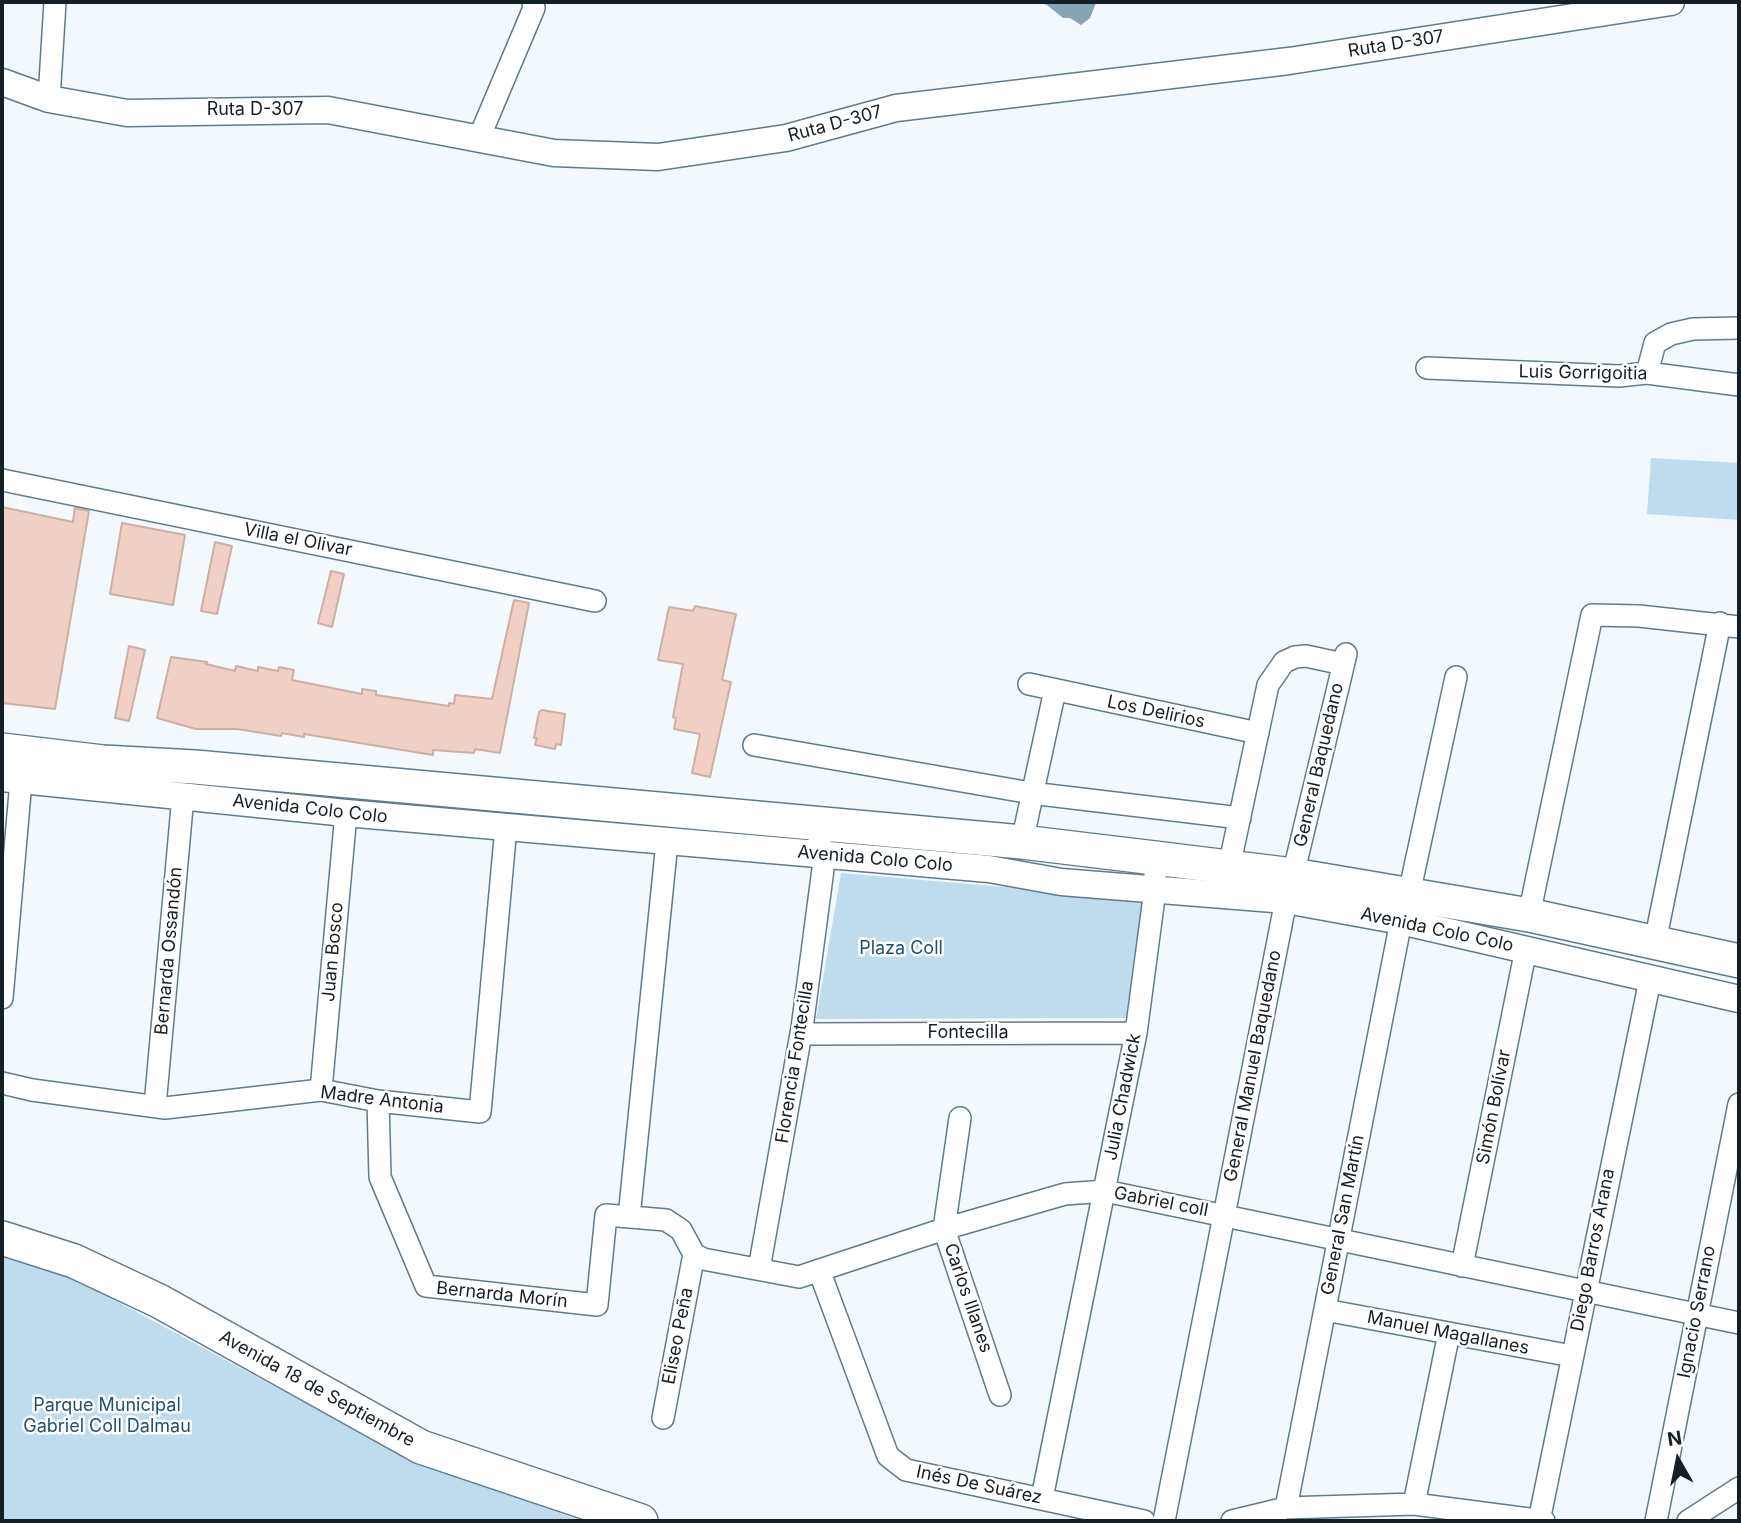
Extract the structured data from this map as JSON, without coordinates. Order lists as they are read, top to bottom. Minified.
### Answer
{"streets":{"main road":["Avenida Colo Colo","Avenida 18 de Septiembre"],"street":["Ruta D-307","Luis Gorrigoitia","Villa el Olivar","Los Delirios","General Baquedano","Bernarda Ossandón","Juan Bosco","Fontecilla","Florencia Fontecilla","General Manuel Baquedano","Julia Chadwick","Madre Antonia","Simón Bolívar","Gabriel coll","General San Martín","Diego Barros Arana","Bernarda Morín","Carlos Illanes","Ignacio Serrano","Manuel Magallanes","Eliseo Peña","Inés De Suárez"]},"crossings":[["Los Delirios","General Baquedano"],["General Baquedano","Avenida Colo Colo"],["General Baquedano","General Manuel Baquedano"],["Avenida Colo Colo","Bernarda Ossandón"],["Avenida Colo Colo","Juan Bosco"],["Avenida Colo Colo","Florencia Fontecilla"],["Avenida Colo Colo","General Manuel Baquedano"],["Avenida Colo Colo","Julia Chadwick"],["Avenida Colo Colo","Madre Antonia"],["Avenida Colo Colo","Simón Bolívar"],["Avenida Colo Colo","General San Martín"],["Avenida Colo Colo","Diego Barros Arana"],["Bernarda Ossandón","Madre Antonia"],["Juan Bosco","Madre Antonia"],["Fontecilla","Florencia Fontecilla"],["Fontecilla","Julia Chadwick"],["Florencia Fontecilla","Gabriel coll"],["General Manuel Baquedano","Gabriel coll"],["Julia Chadwick","Gabriel coll"],["Julia Chadwick","Inés De Suárez"],["Madre Antonia","Bernarda Morín"],["Simón Bolívar","Gabriel coll"],["Gabriel coll","General San Martín"],["Gabriel coll","Diego Barros Arana"],["Gabriel coll","Carlos Illanes"],["Gabriel coll","Ignacio Serrano"],["Gabriel coll","Eliseo Peña"],["Gabriel coll","Inés De Suárez"],["General San Martín","Manuel Magallanes"],["Diego Barros Arana","Manuel Magallanes"]],"parks":["Plaza Coll","Parque Municipal Gabriel Coll Dalmau"],"north":"top"}
